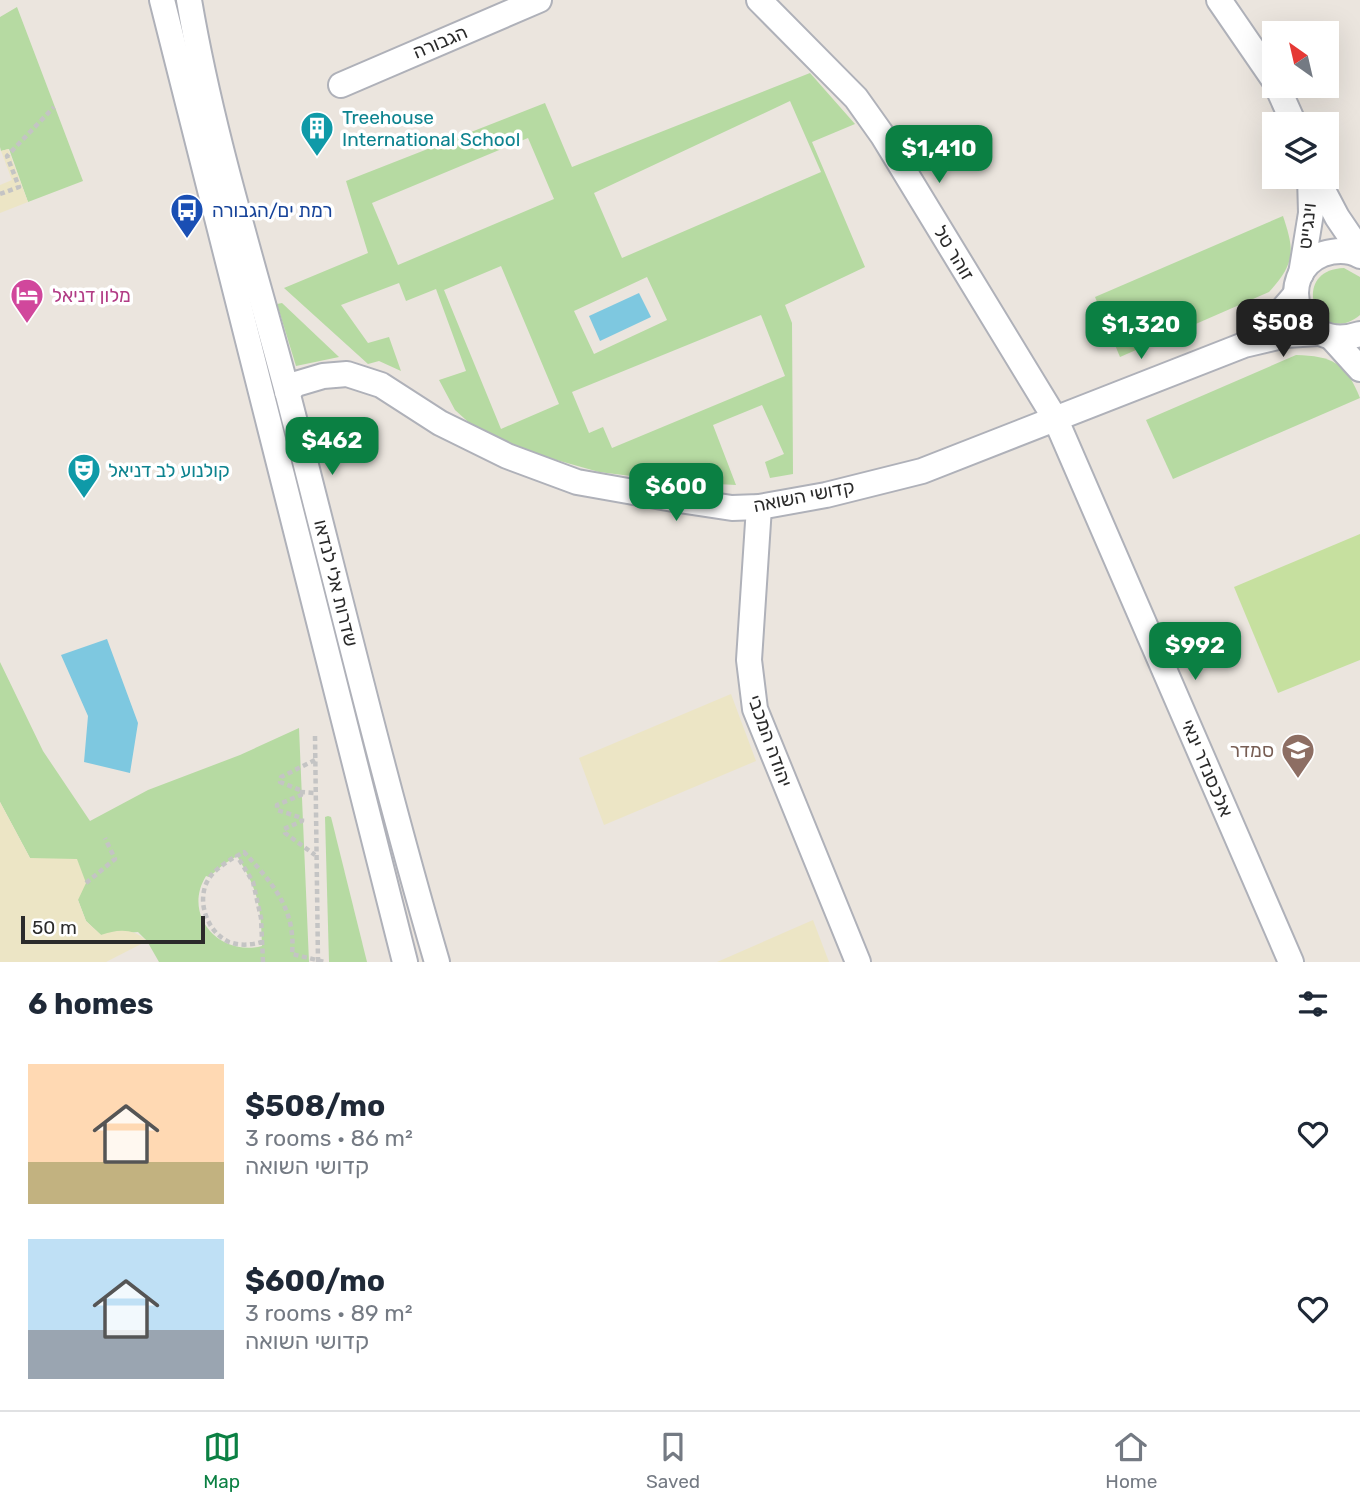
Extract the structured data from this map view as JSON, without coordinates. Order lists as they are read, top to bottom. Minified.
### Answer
{"streets":{"street":["הגבורה","וינגייט","זוהר טל","קדושי השואה","שדרות אלי לנדאו","יהודה המכבי","אלכסנדר ינאי"]},"crossings":[["וינגייט","קדושי השואה"],["זוהר טל","קדושי השואה"],["זוהר טל","אלכסנדר ינאי"],["קדושי השואה","שדרות אלי לנדאו"],["קדושי השואה","יהודה המכבי"],["קדושי השואה","אלכסנדר ינאי"]],"places":{"building":["Treehouse International School"],"bus stop":["רמת ים/הגבורה"],"hotel":["מלון דניאל"],"theatre":["קולנוע לב דניאל"],"school or university":["סמדר"]},"scale_bar":"50 m","north":"top left","page":{"price":["$1,410","$508","$1,320","$462","$600","$992"],"scale":"50 m","heading":"6 homes","list":[{"name":"$508/mo","note":"3 rooms · 86 m² · קדושי השואה"},{"name":"$600/mo","note":"3 rooms · 89 m² · קדושי השואה"}],"tabs":["Map","Saved","Home"]}}
